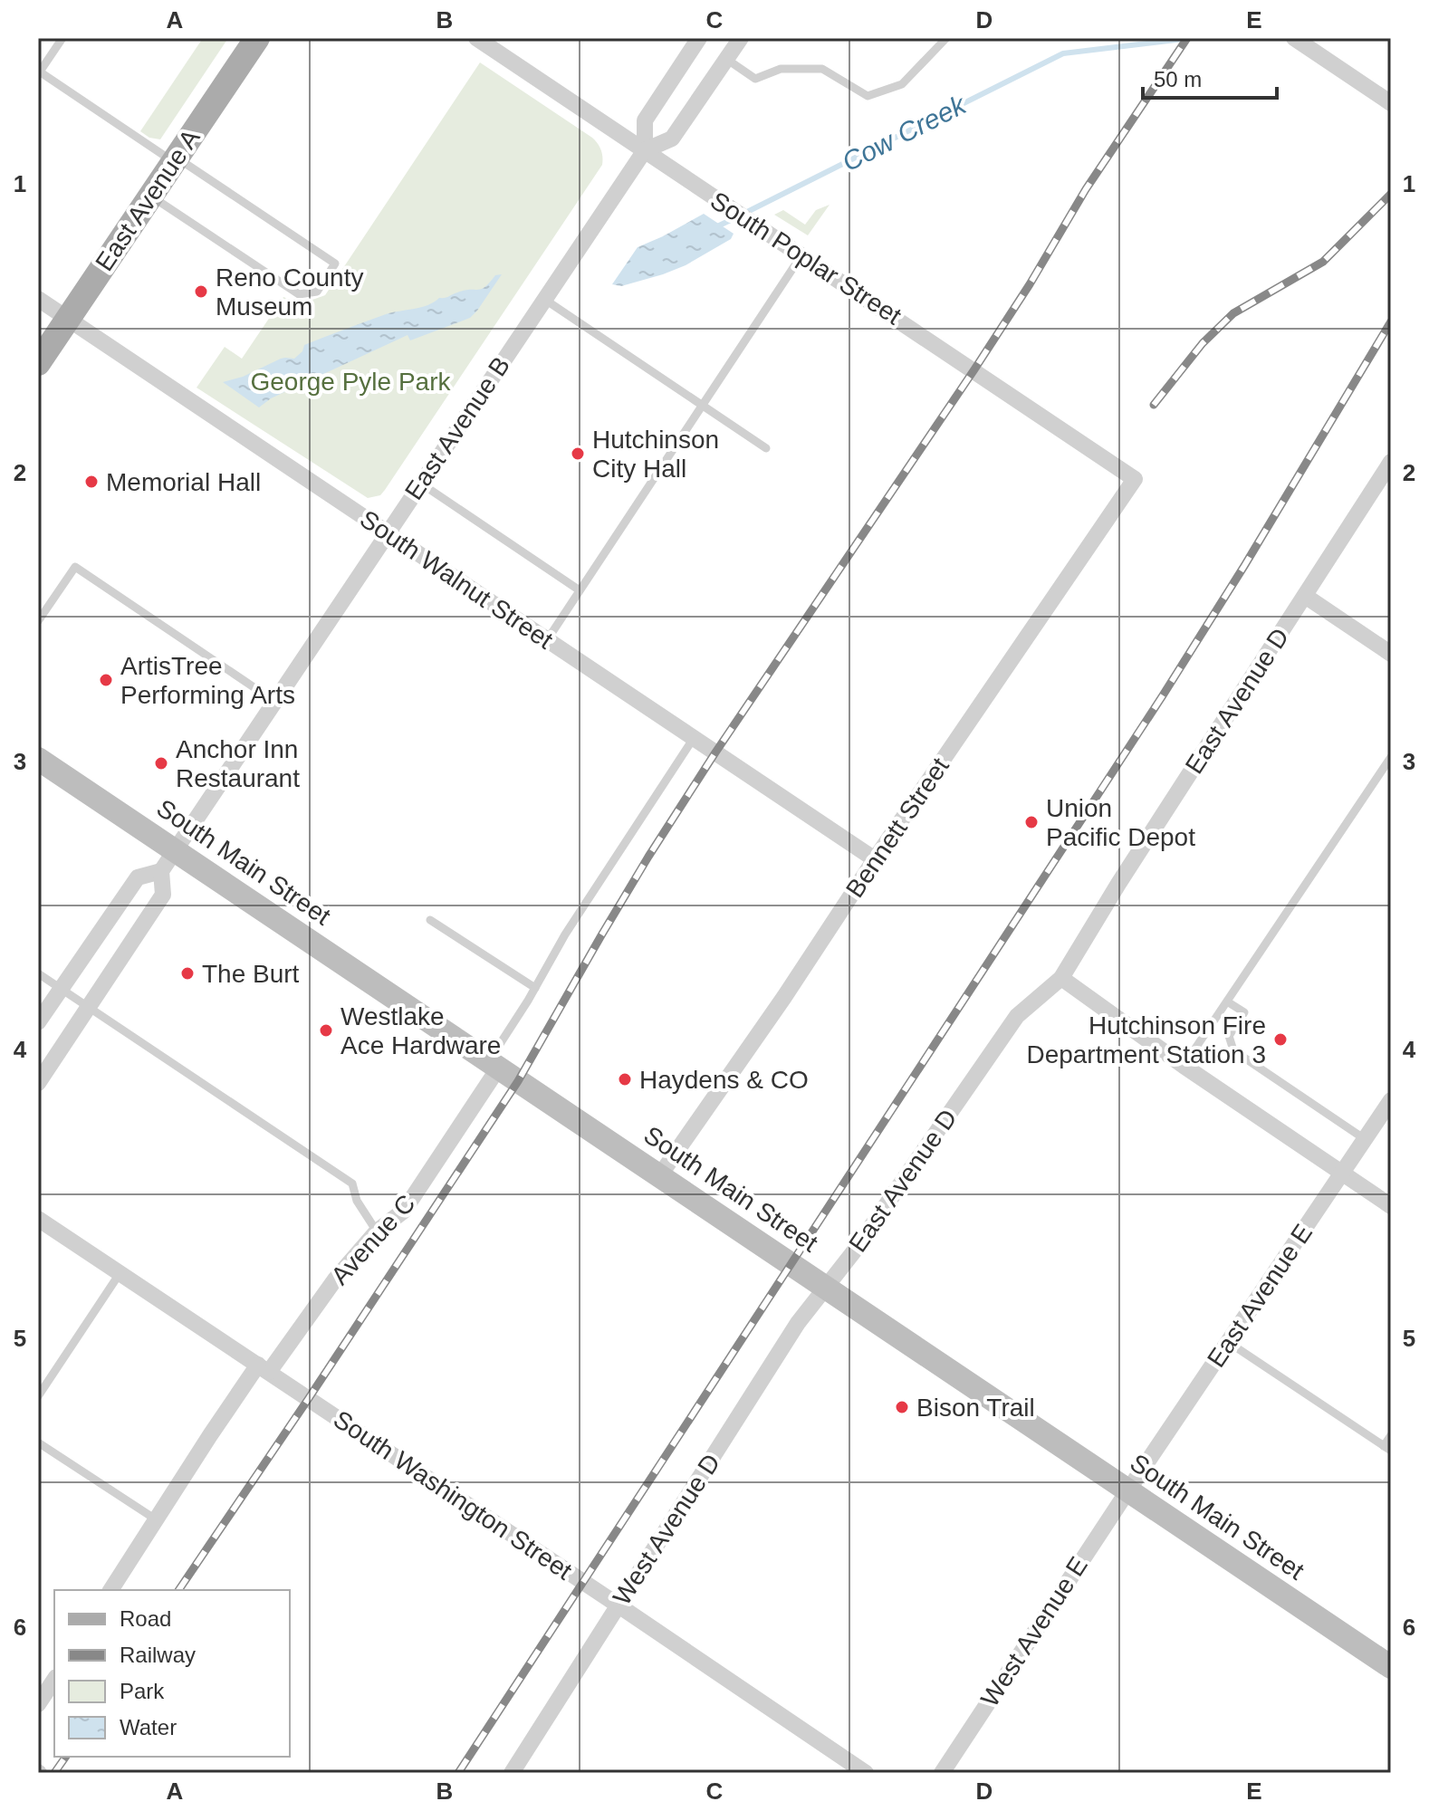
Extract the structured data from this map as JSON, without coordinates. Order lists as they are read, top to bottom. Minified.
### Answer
{"streets":{"main road":["East Avenue A"],"street":["South Poplar Street","East Avenue B","South Walnut Street","East Avenue D","Bennett Street","South Main Street","Avenue C","East Avenue E","South Washington Street","West Avenue D","West Avenue E"]},"crossings":[["East Avenue A","South Walnut Street"],["South Poplar Street","East Avenue B"],["South Poplar Street","Bennett Street"],["East Avenue B","South Walnut Street"],["East Avenue B","South Main Street"],["South Walnut Street","Bennett Street"],["East Avenue D","South Main Street"],["East Avenue D","West Avenue D"],["Bennett Street","South Main Street"],["South Main Street","Avenue C"],["South Main Street","East Avenue E"],["South Main Street","West Avenue D"],["South Main Street","West Avenue E"],["Avenue C","South Washington Street"],["East Avenue E","West Avenue E"],["South Washington Street","West Avenue D"]],"water":["Cow Creek"],"parks":["George Pyle Park"],"places":["Reno County Museum","Hutchinson City Hall","Memorial Hall","ArtisTree Performing Arts","Anchor Inn Restaurant","Union Pacific Depot","The Burt","Westlake Ace Hardware","Hutchinson Fire Department Station 3","Haydens & CO","Bison Trail"],"legend":["Road","Railway","Park","Water"],"scale_bar":"50 m","grid":{"columns":["A","B","C","D","E"],"rows":["1","2","3","4","5","6"]}}
